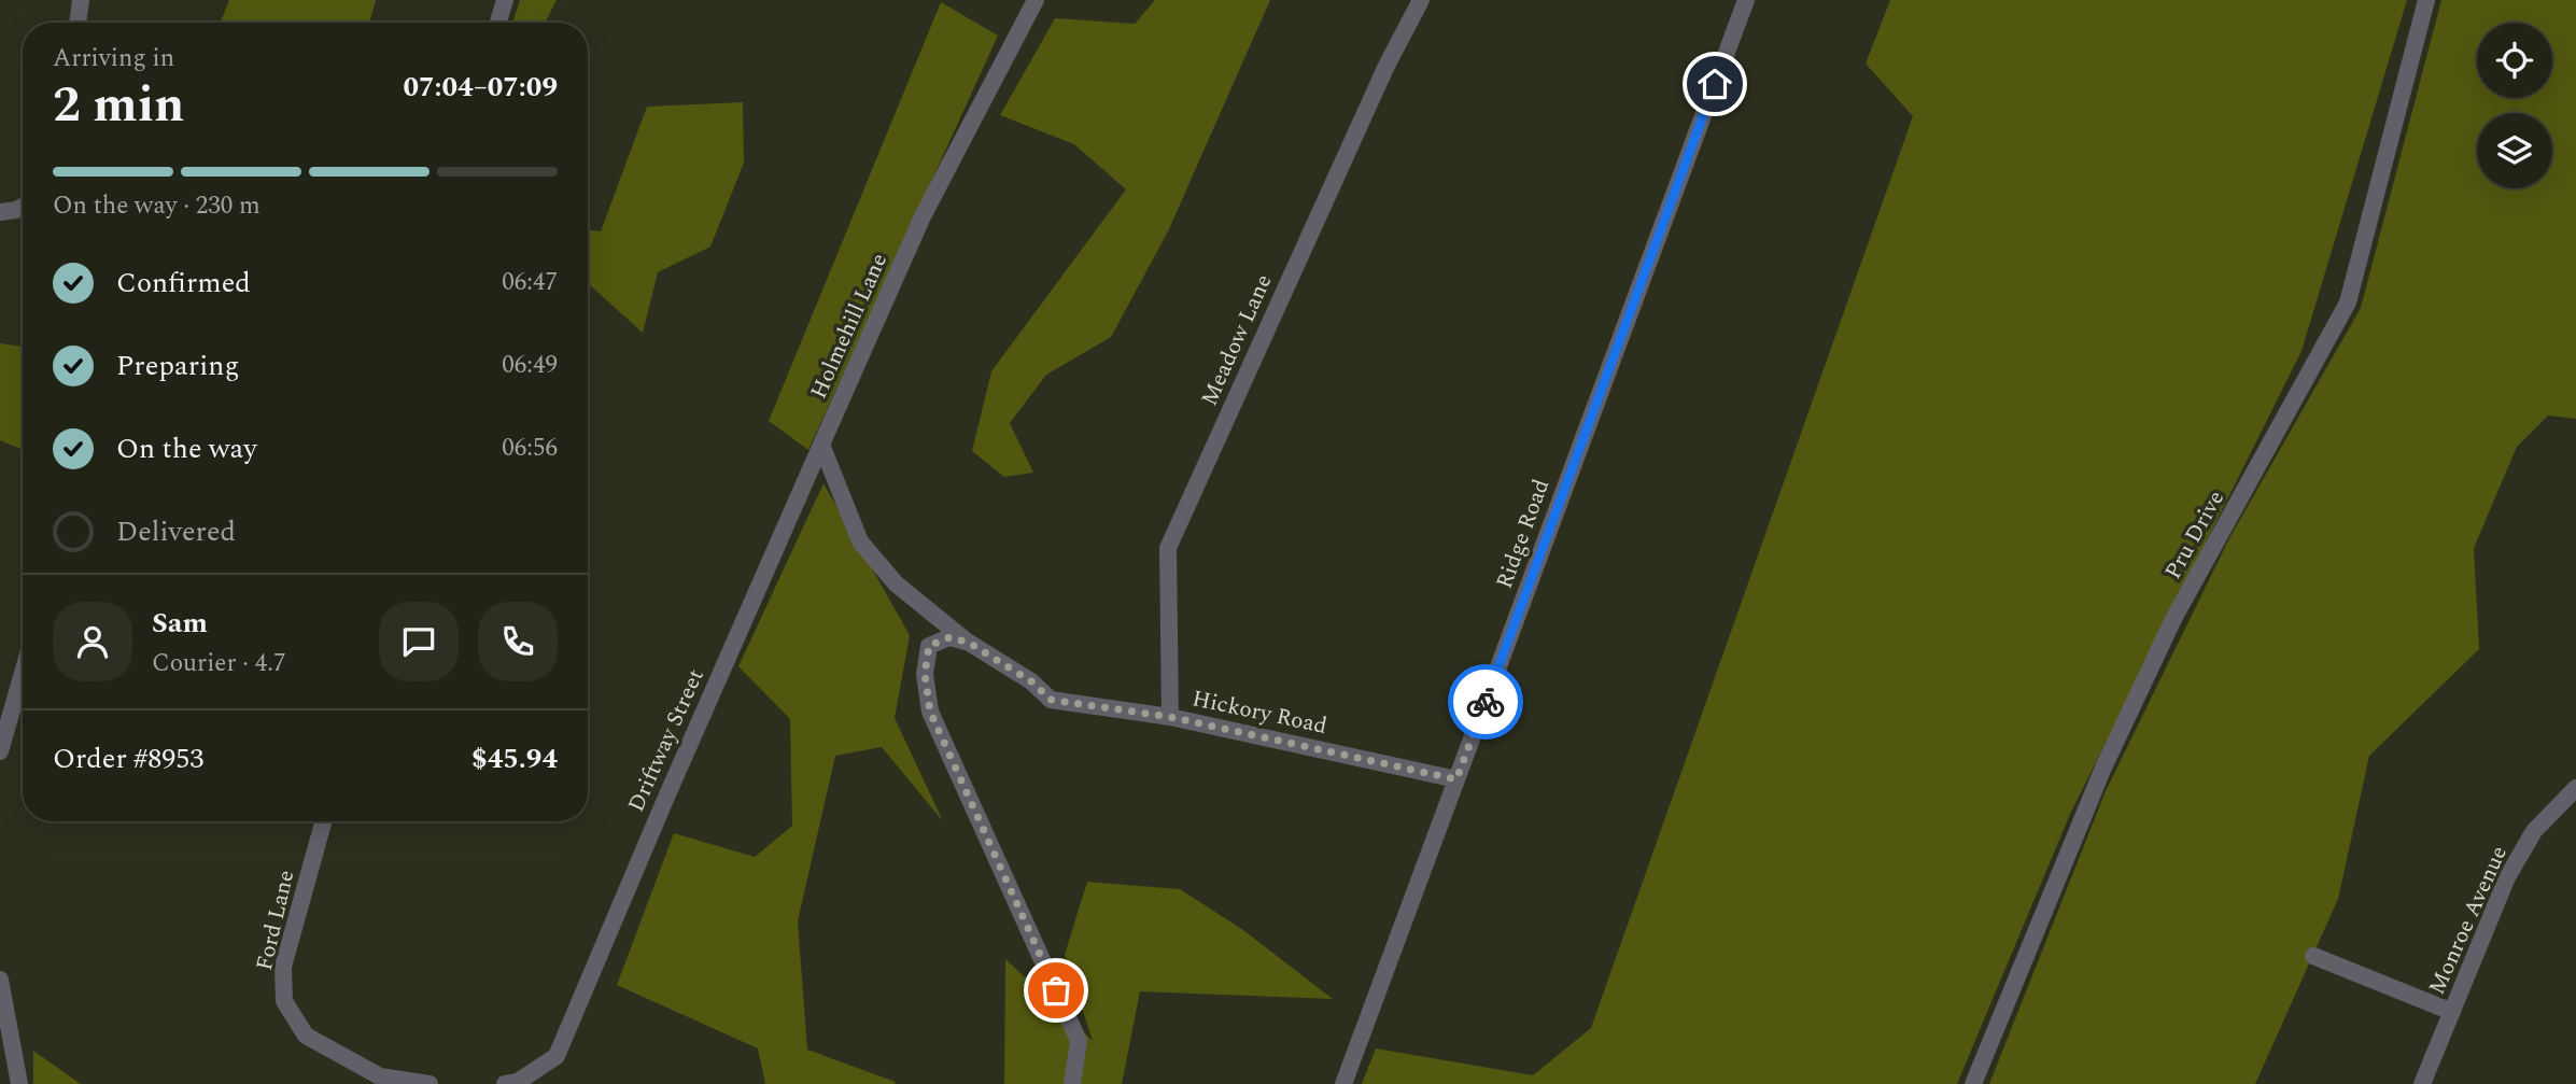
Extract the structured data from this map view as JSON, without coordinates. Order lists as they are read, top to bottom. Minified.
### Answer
{"streets":{"street":["Holmehill Lane","Meadow Lane","Ridge Road","Pru Drive","Hickory Road","Driftway Street","Ford Lane","Monroe Avenue"]},"crossings":[["Holmehill Lane","Driftway Street"],["Meadow Lane","Hickory Road"],["Ridge Road","Hickory Road"]],"page":{"heading":["2 min","Arriving in","07:04–07:09"],"panel":["Sam","Courier · 4.7","Order #8953","$45.94"],"bar":"On the way · 230 m","list":[["Confirmed","06:47"],["Preparing","06:49"],["On the way","06:56"],"Delivered"]}}
